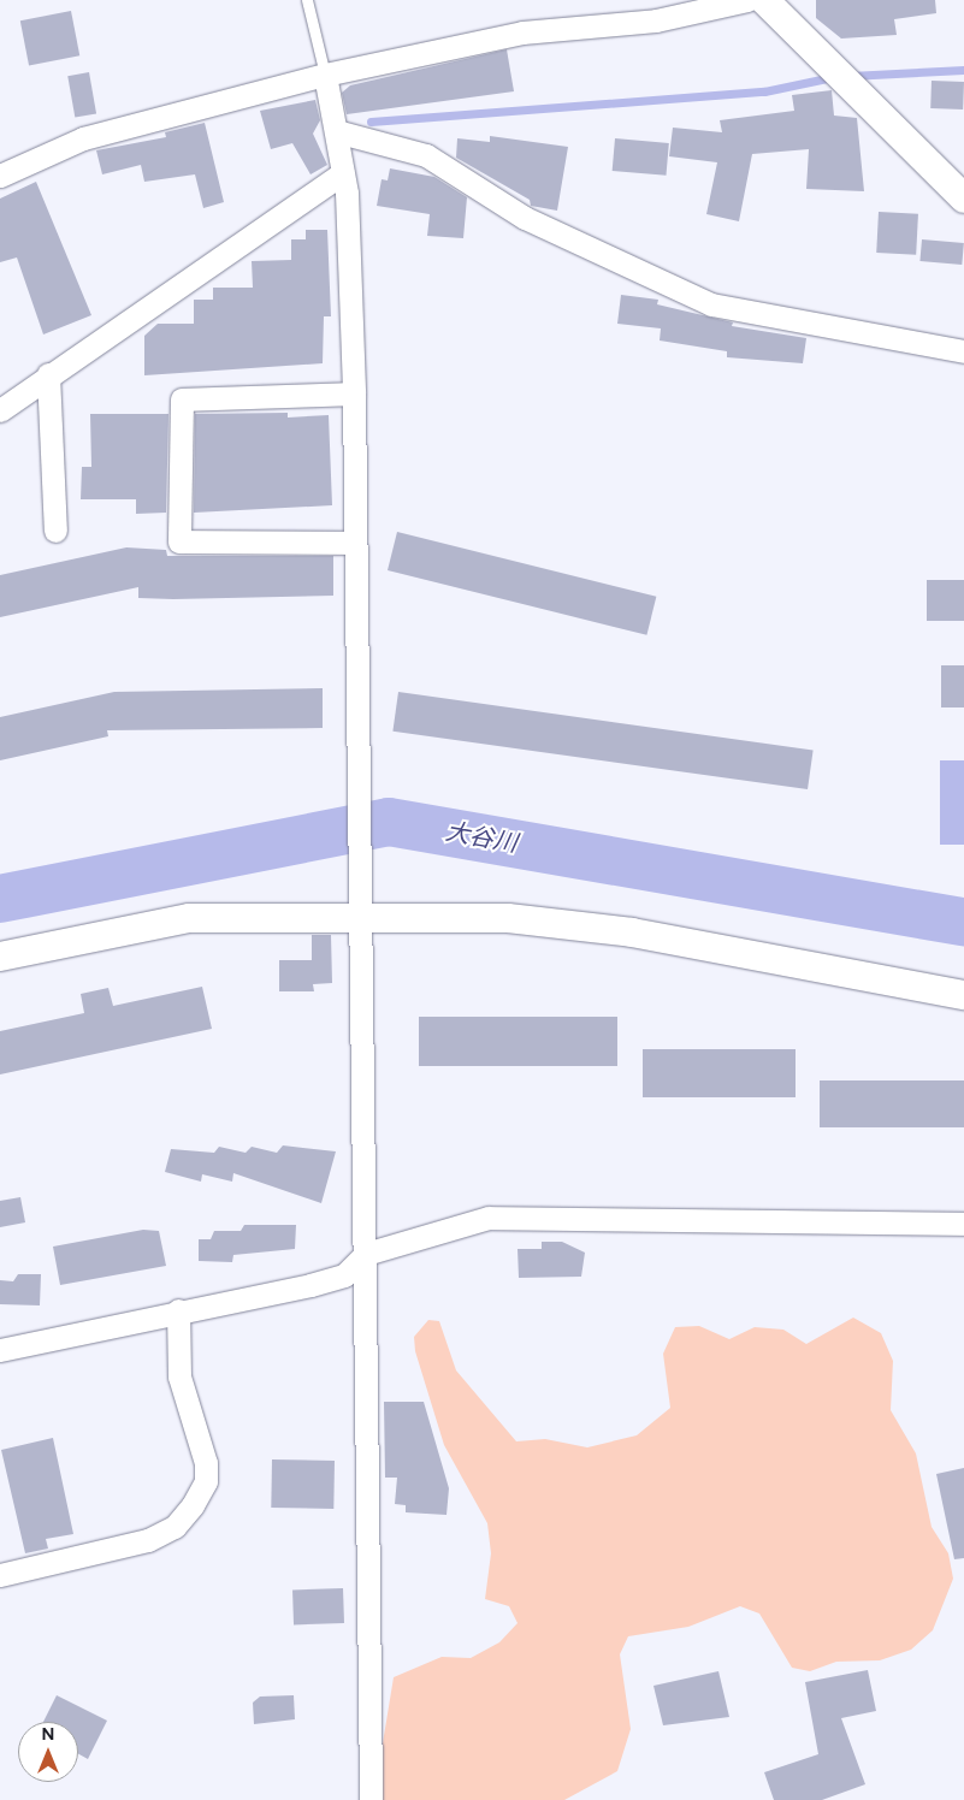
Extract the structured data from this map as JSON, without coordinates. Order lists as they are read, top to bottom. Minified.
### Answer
{"water":["大谷川"],"north":"top"}
